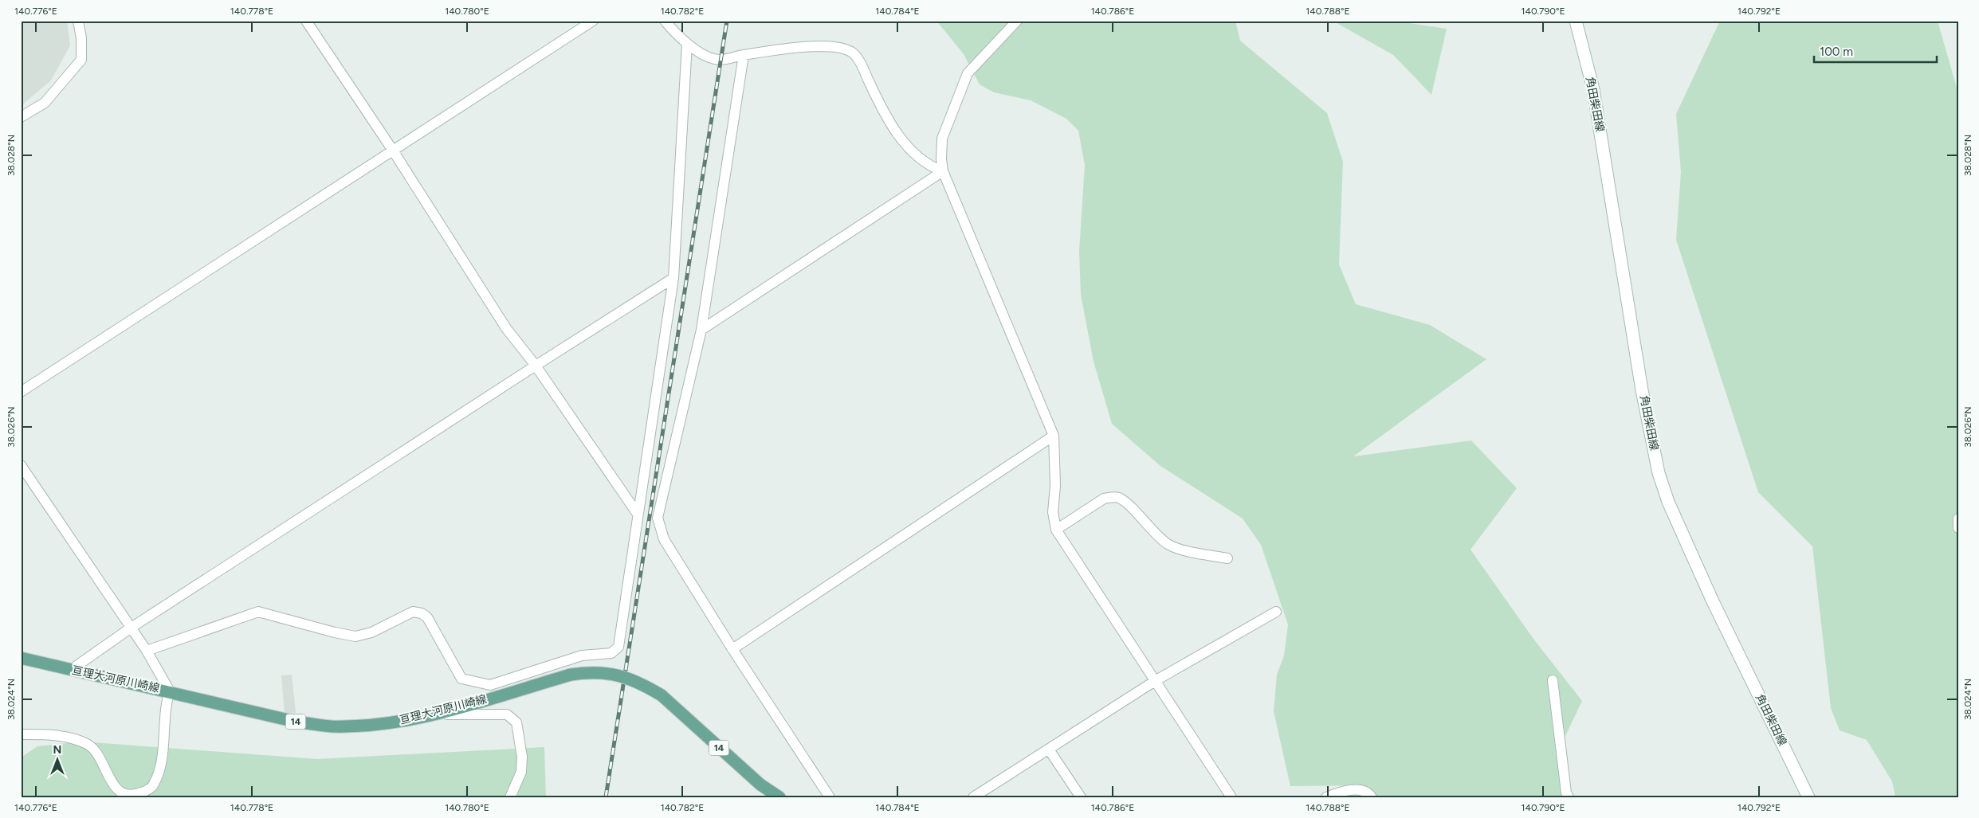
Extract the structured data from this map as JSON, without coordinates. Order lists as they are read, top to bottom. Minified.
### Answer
{"streets":{"main road":["角田柴田線","亘理大河原川崎線","14"]},"scale_bar":"100 m","north":"top","coordinates":["140.776°E","140.778°E","140.780°E","140.782°E","140.784°E","140.786°E","140.788°E","140.790°E","140.792°E","38.028°N","38.026°N","38.024°N"]}
